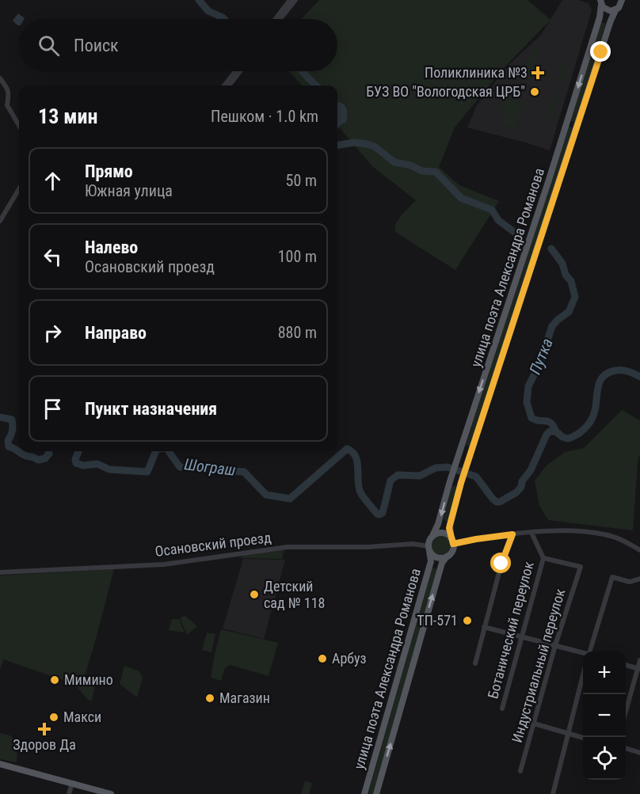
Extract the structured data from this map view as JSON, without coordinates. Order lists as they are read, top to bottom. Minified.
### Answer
{"streets":{"main road":["улица поэта Александра Романова"],"street":["Осановский проезд","Ботанический переулок","Индустриальный переулок"]},"crossings":[["улица поэта Александра Романова","Осановский проезд"],["Ботанический переулок","Индустриальный переулок"]],"water":["Путка","Шограш"],"places":{"health":["Поликлиника №3","Здоров Да"],"other":["БУЗ ВО \"Вологодская ЦРБ\"","Детский сад № 118","ТП-571","Арбуз","Мимино","Магазин","Макси"]},"page":{"search":"Поиск","heading":["13 мин","Пешком · 1.0 km"],"list":[["Прямо","Южная улица","50 m"],["Налево","Осановский проезд","100 m"],["Направо","880 m"],"Пункт назначения"],"map_buttons":["+","−"]}}
